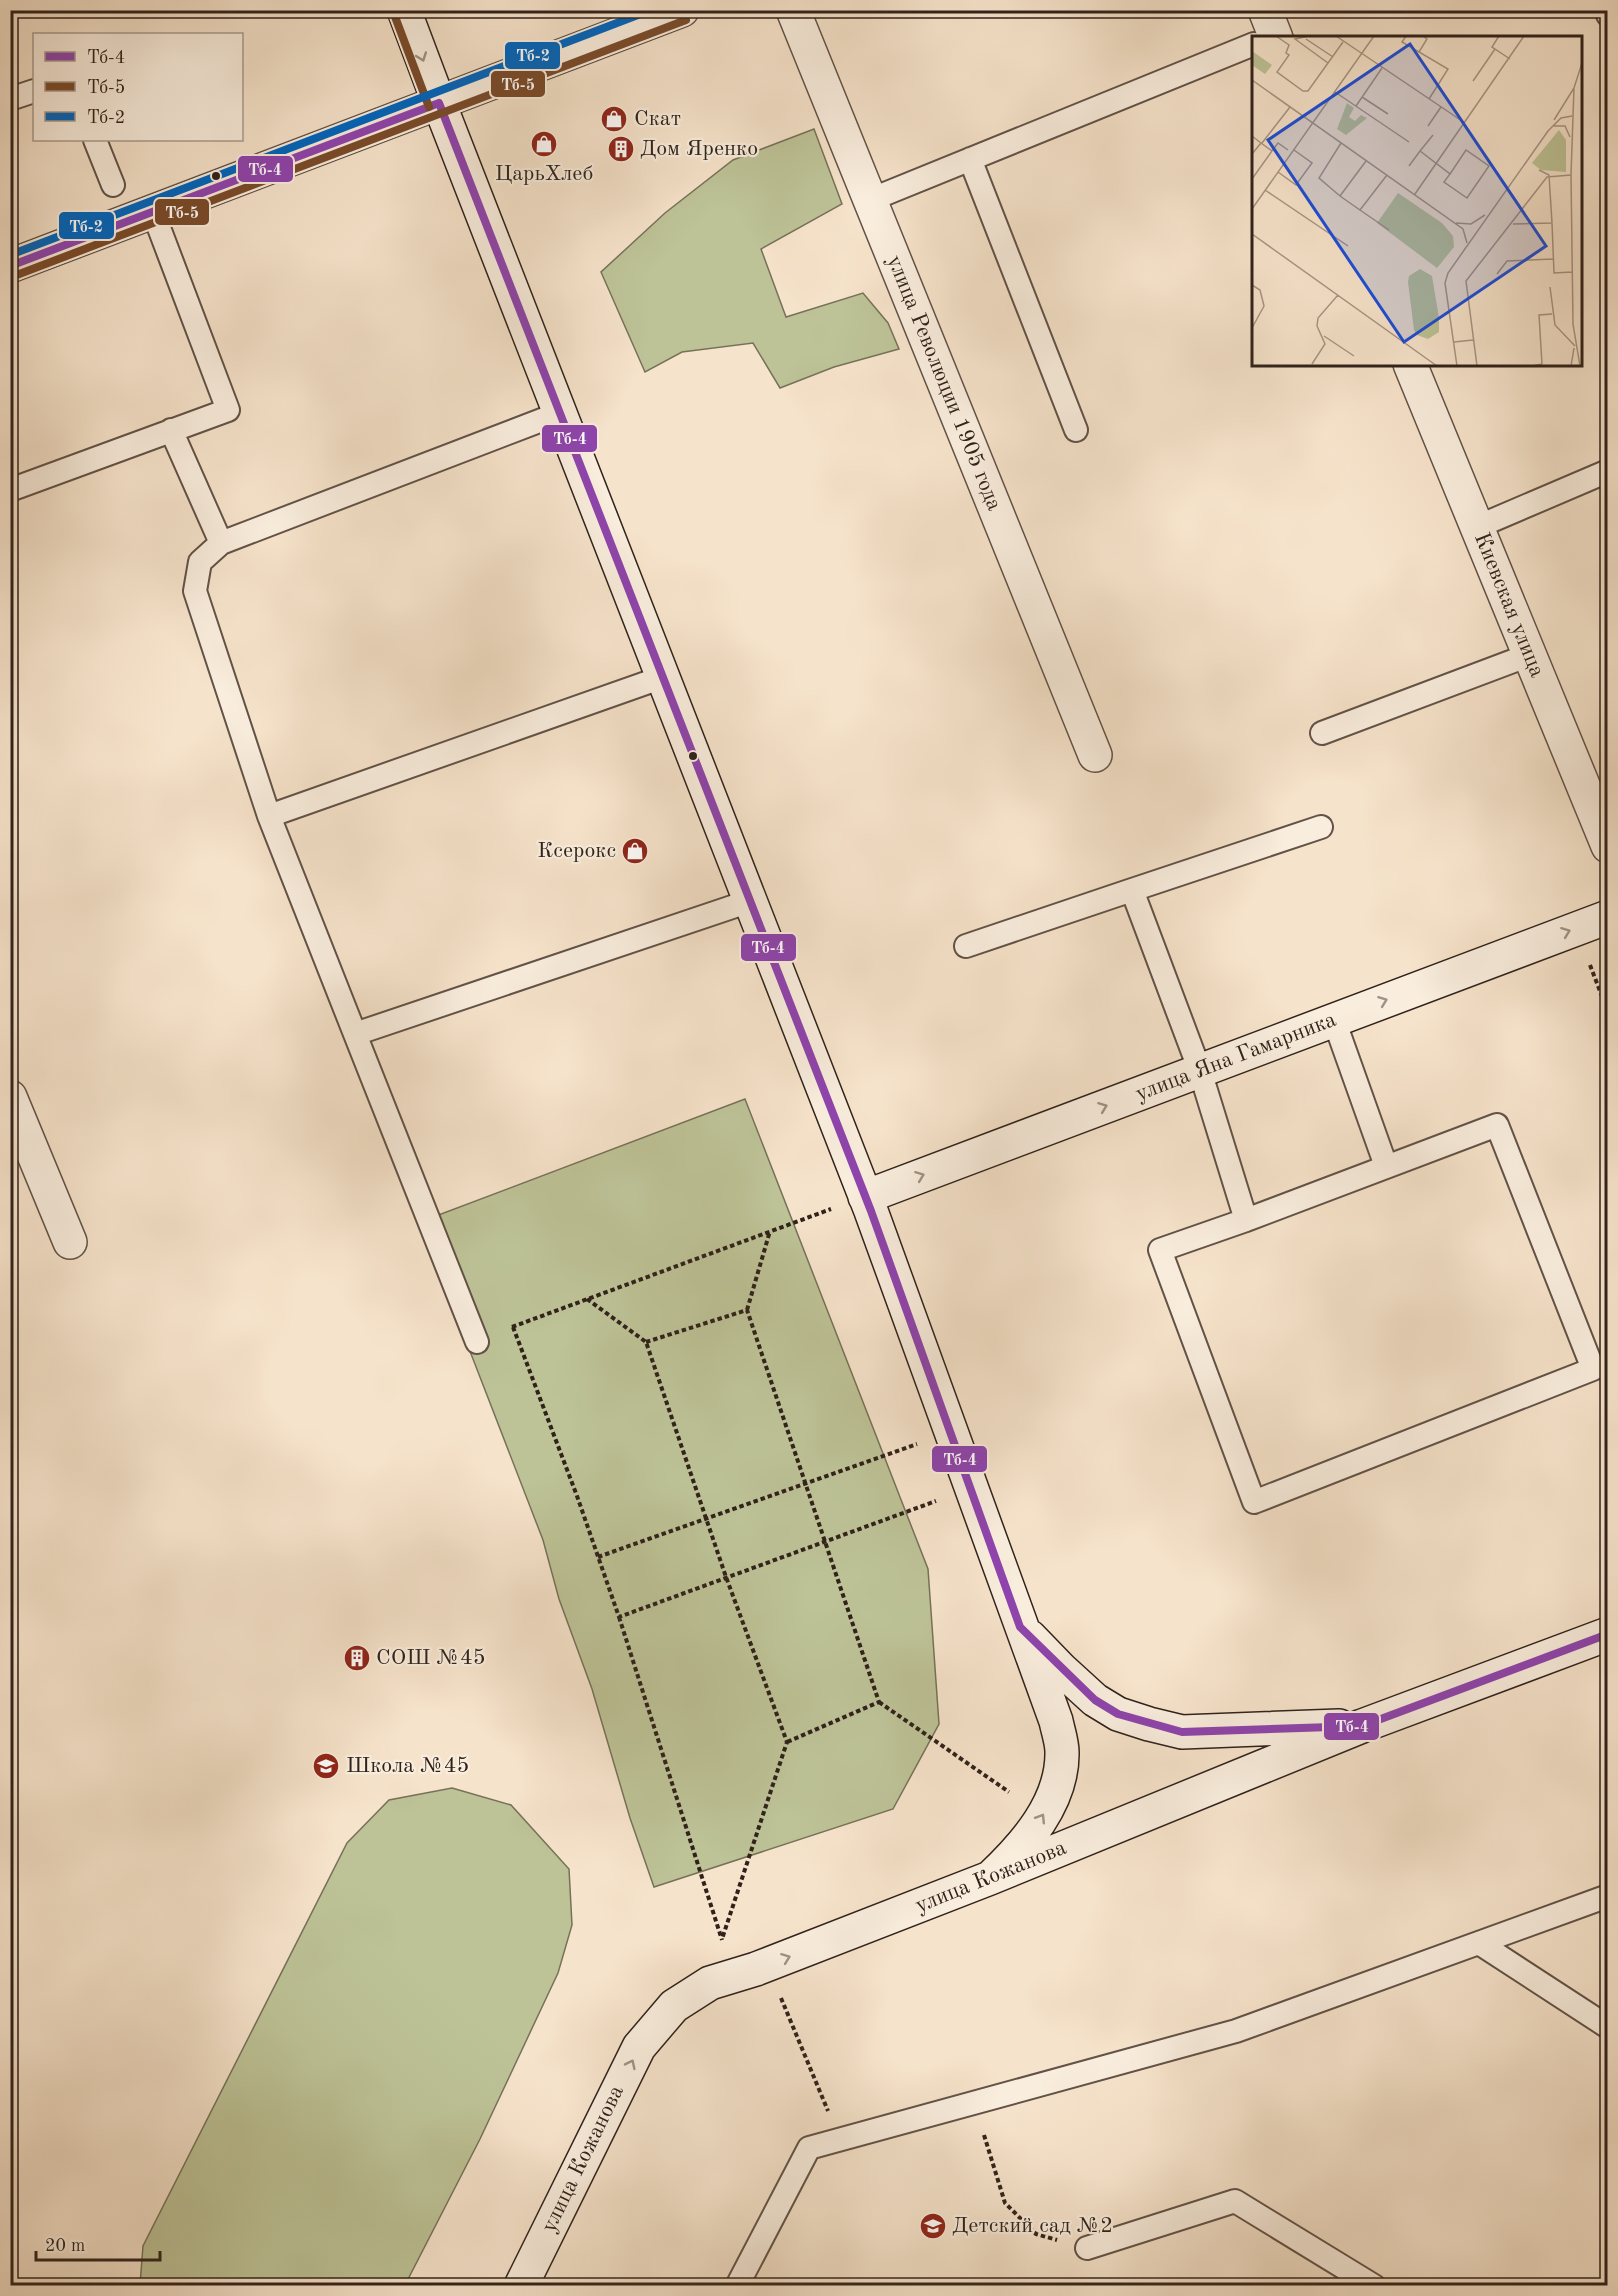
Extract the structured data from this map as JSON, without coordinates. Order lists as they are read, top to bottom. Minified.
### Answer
{"streets":{"street":["улица Революции 1905 года","Киевская улица","улица Яна Гамарника","улица Кожанова"]},"one_way":["улица Яна Гамарника","улица Кожанова"],"places":{"shop":["Скат","ЦарьХлеб","Ксерокс"],"building":["Дом Яренко","СОШ №45"],"school or university":["Школа №45","Детский сад №2"]},"lines":["transit line Тб-2","transit line Тб-5","transit line Тб-4"],"legend":["Тб-4","Тб-5","Тб-2"],"scale_bar":"20 m"}
